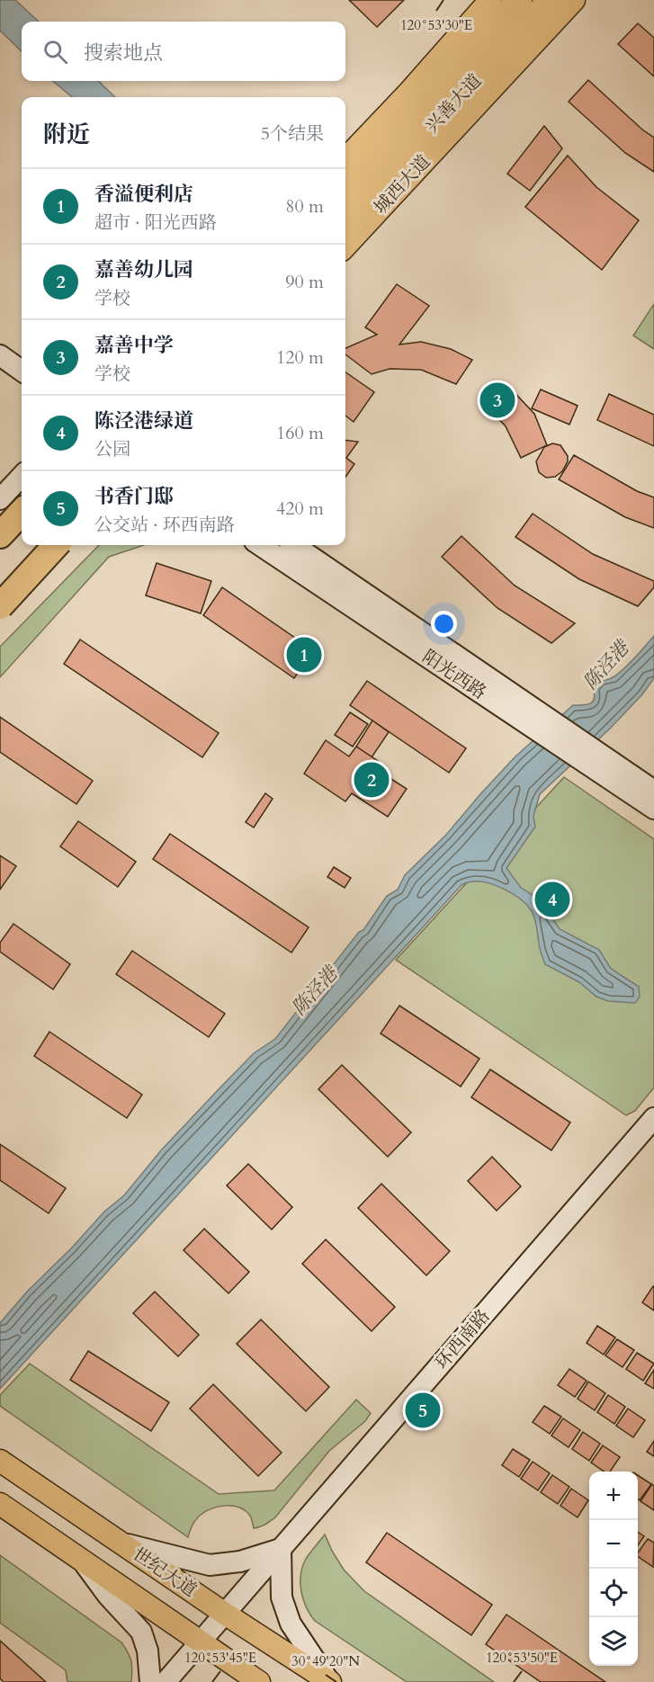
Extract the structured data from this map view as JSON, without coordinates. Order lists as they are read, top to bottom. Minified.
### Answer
{"streets":{"highway":["兴善大道"],"main road":["城西大道","世纪大道"],"street":["阳光西路","环西南路"]},"crossings":[["环西南路","世纪大道"]],"water":["陈泾港"],"page":{"search":"搜索地点","heading":["附近","5个结果"],"list":[{"mark":"1","name":"香溢便利店","note":"超市 · 阳光西路","value":"80 m"},{"mark":"2","name":"嘉善幼儿园","note":"学校","value":"90 m"},{"mark":"3","name":"嘉善中学","note":"学校","value":"120 m"},{"mark":"4","name":"陈泾港绿道","note":"公园","value":"160 m"},{"mark":"5","name":"书香门邸","note":"公交站 · 环西南路","value":"420 m"}],"pins":["3","1","2","4","5"],"map_buttons":["+","−"]},"coordinates":["120°53'30\"E","120°53'45\"E","120°53'50\"E","30°49'20\"N"]}
